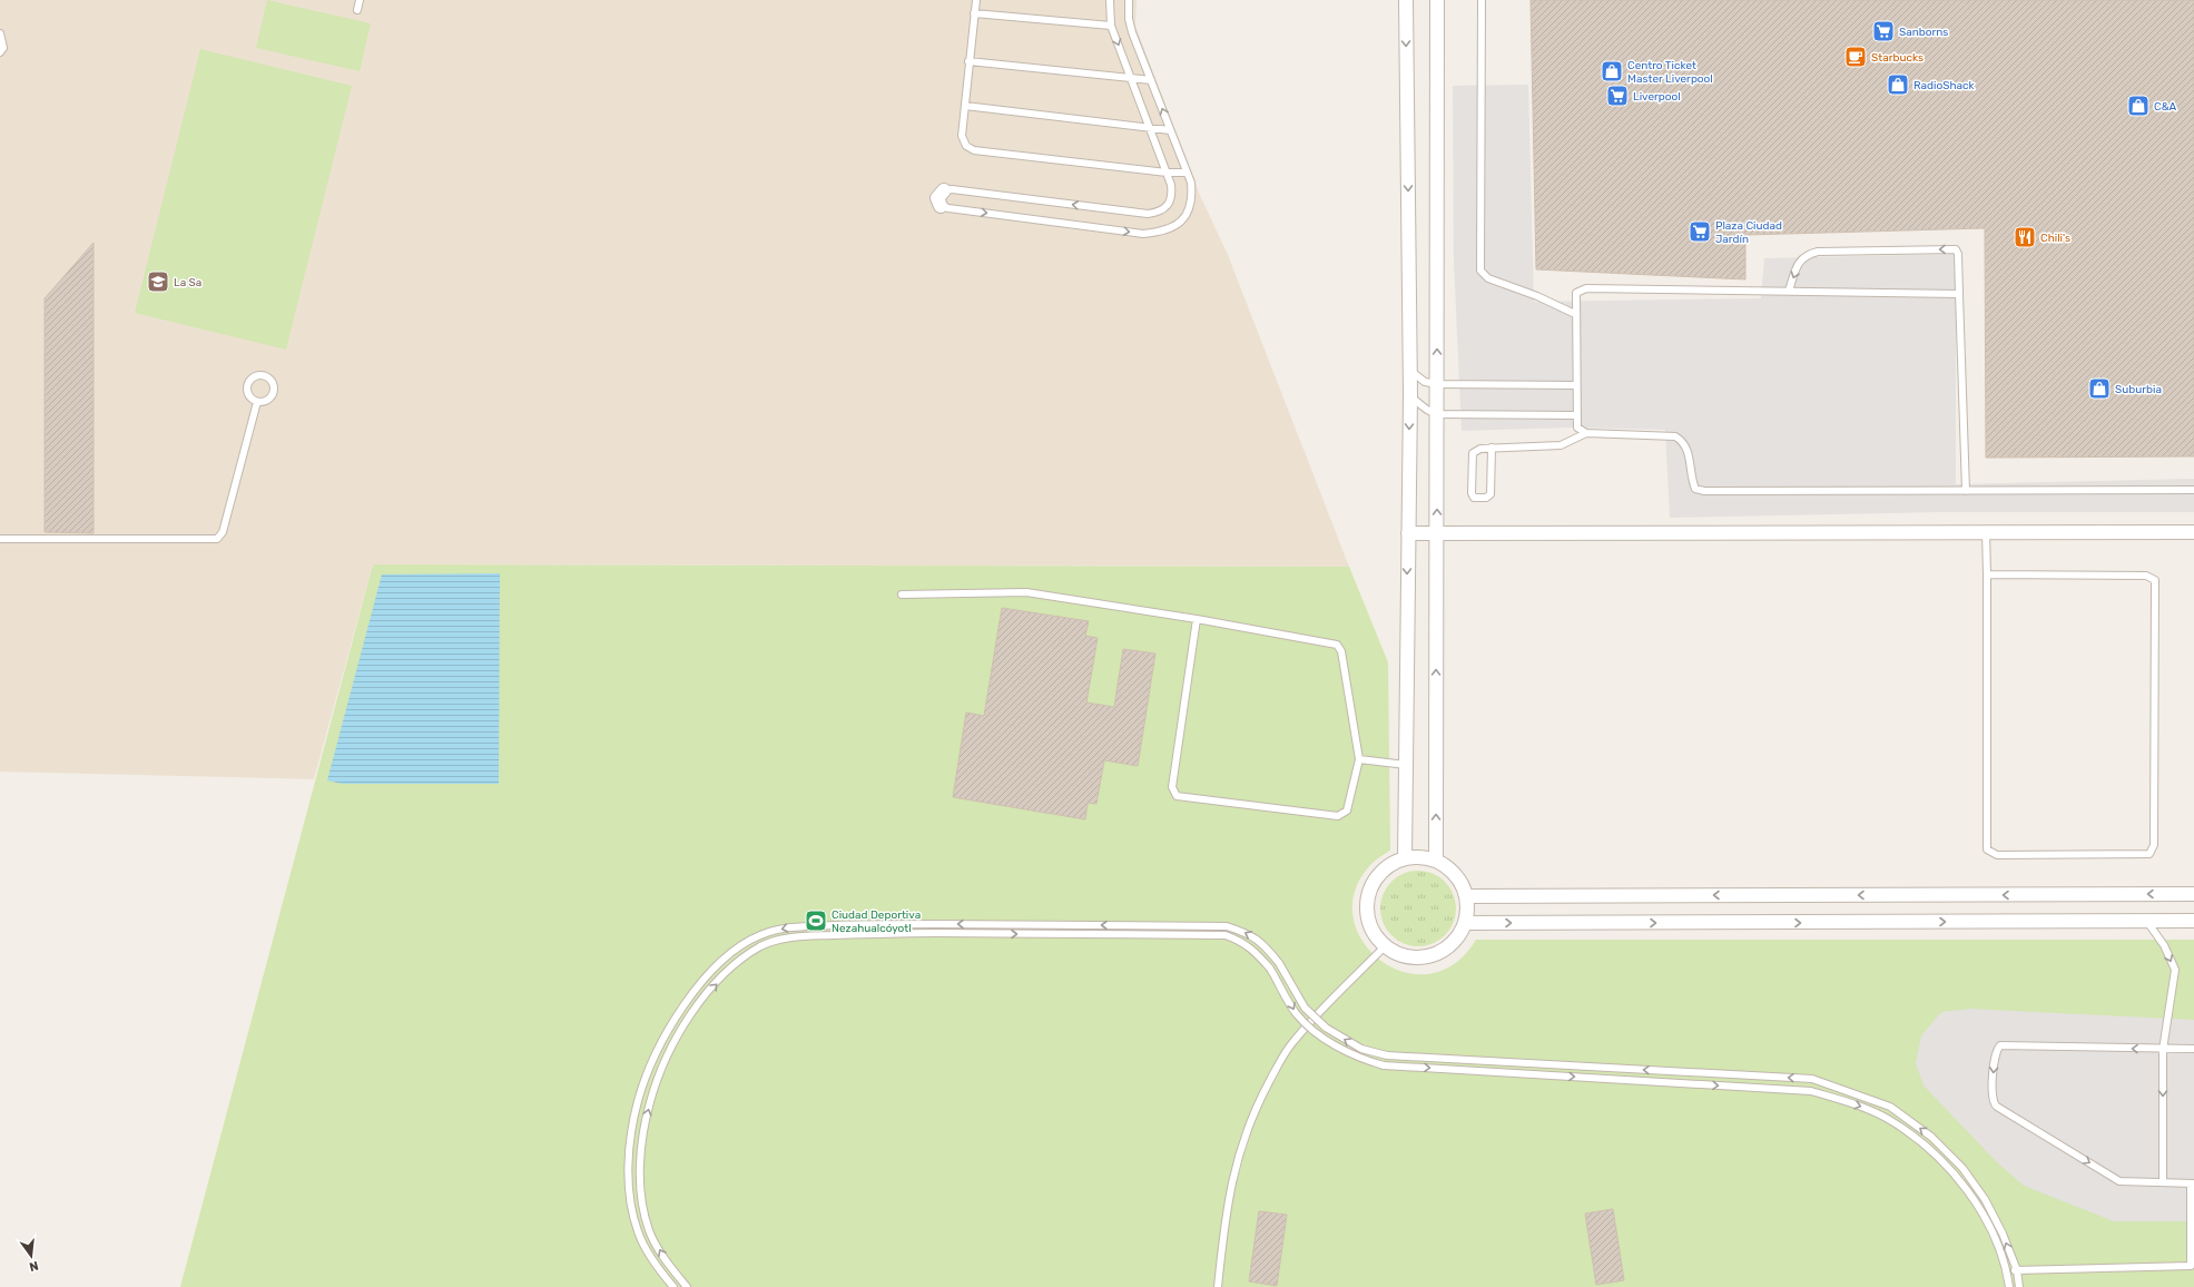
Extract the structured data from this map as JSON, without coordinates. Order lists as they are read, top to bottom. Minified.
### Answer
{"places":{"supermarket":["Sanborns","Liverpool","Plaza Ciudad Jardín"],"cafe":["Starbucks"],"shop":["Centro Ticket Master Liverpool","RadioShack","C&A","Suburbia"],"restaurant":["Chili's"],"school or university":["La Sa"],"sports":["Ciudad Deportiva Nezahualcóyotl"]},"north":"bottom"}
